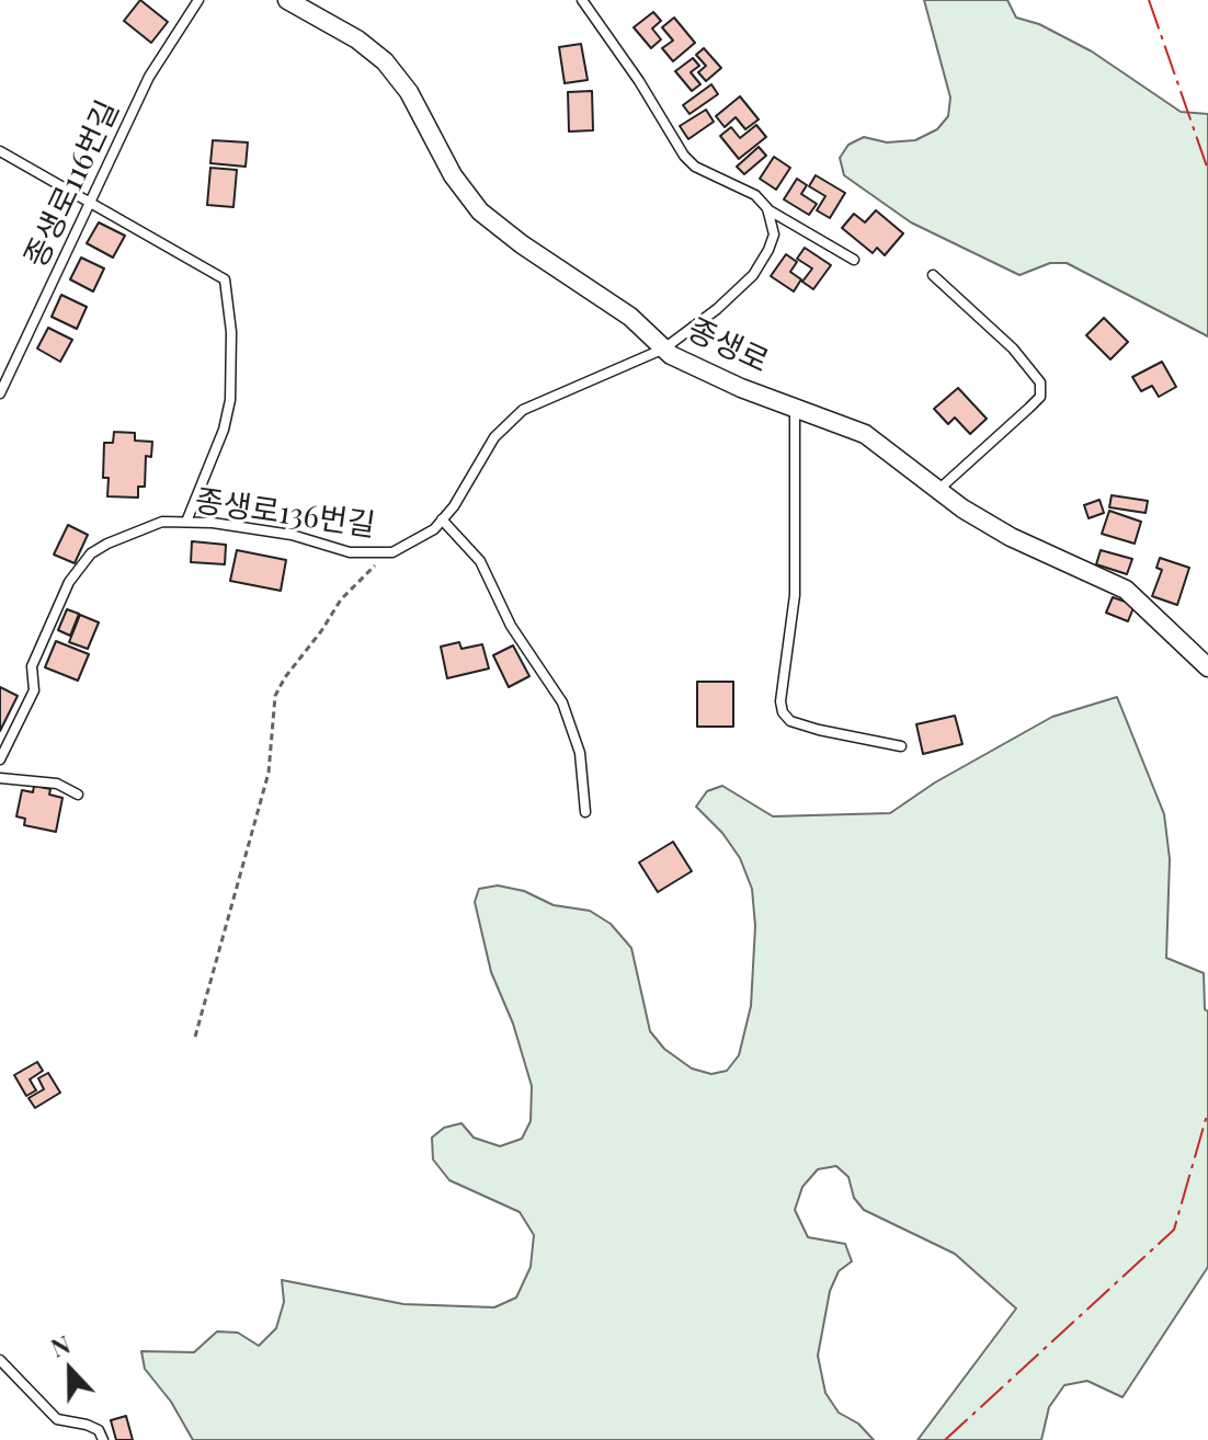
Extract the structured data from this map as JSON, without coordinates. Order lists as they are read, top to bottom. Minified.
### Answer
{"streets":{"street":["종생로"],"lane":["종생로116번길","종생로136번길"]},"crossings":[["종생로","종생로136번길"]],"north":"top"}
